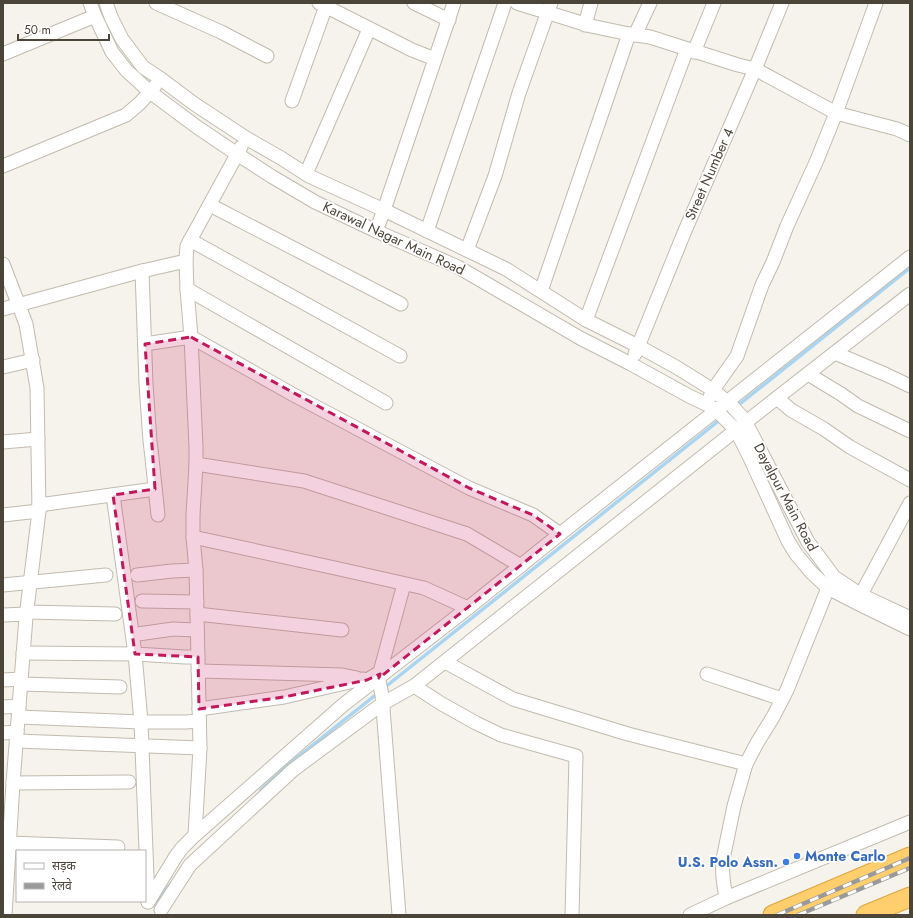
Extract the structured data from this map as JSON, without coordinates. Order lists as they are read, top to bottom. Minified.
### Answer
{"streets":{"street":["Street Number 4","Karawal Nagar Main Road","Dayalpur Main Road"]},"crossings":[["Street Number 4","Karawal Nagar Main Road"],["Karawal Nagar Main Road","Dayalpur Main Road"]],"places":["Monte Carlo","U.S. Polo Assn."],"legend":["सड़क","रेलवे"],"scale_bar":"50 m"}
